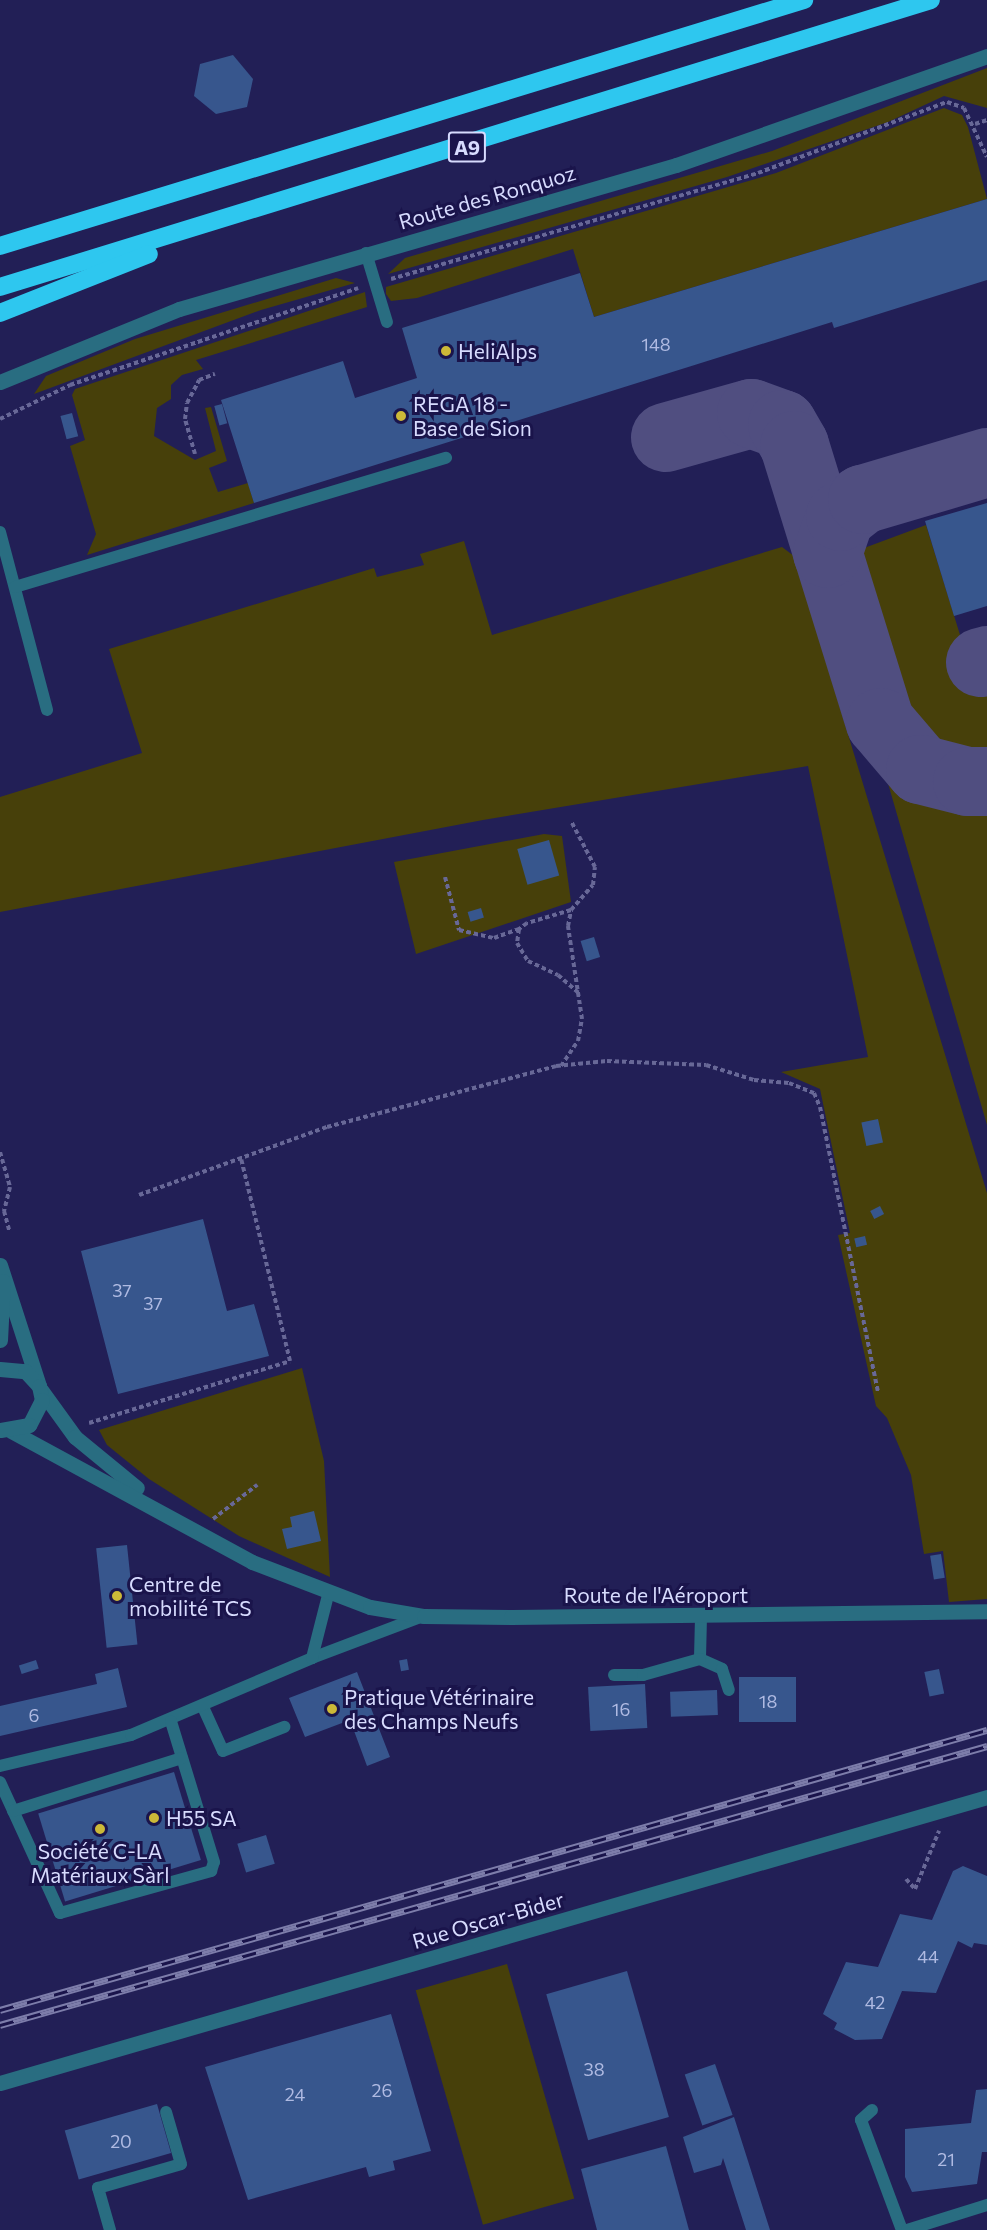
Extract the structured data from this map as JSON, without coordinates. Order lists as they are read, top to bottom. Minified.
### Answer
{"streets":{"highway":["A9"],"street":["Route des Ronquoz","Route de l'Aéroport","Rue Oscar-Bider"]},"places":["HeliAlps","REGA 18 - Base de Sion","Centre de mobilité TCS","Pratique Vétérinaire des Champs Neufs","H55 SA","Société C-LA Matériaux Sàrl"],"house_numbers":["148","37","37","18","16","6","44","42","38","26","24","20","21"]}
